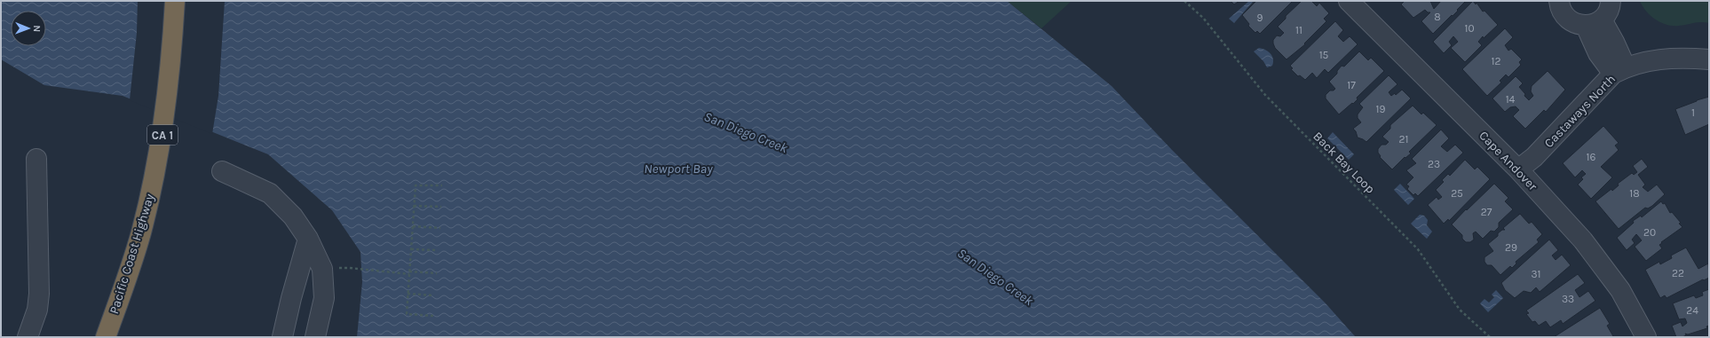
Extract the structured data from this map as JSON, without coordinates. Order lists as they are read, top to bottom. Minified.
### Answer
{"streets":{"highway":["CA 1","Pacific Coast Highway"],"street":["Castaways North","Cape Andover"],"path":["Back Bay Loop"]},"crossings":[["Castaways North","Cape Andover"]],"water":["San Diego Creek","Newport Bay"],"house_numbers":["8","9","10","11","15","12","17","14","19","1","21","16","23","25","18","27","20","29","22","31","33","24"],"north":"right"}
